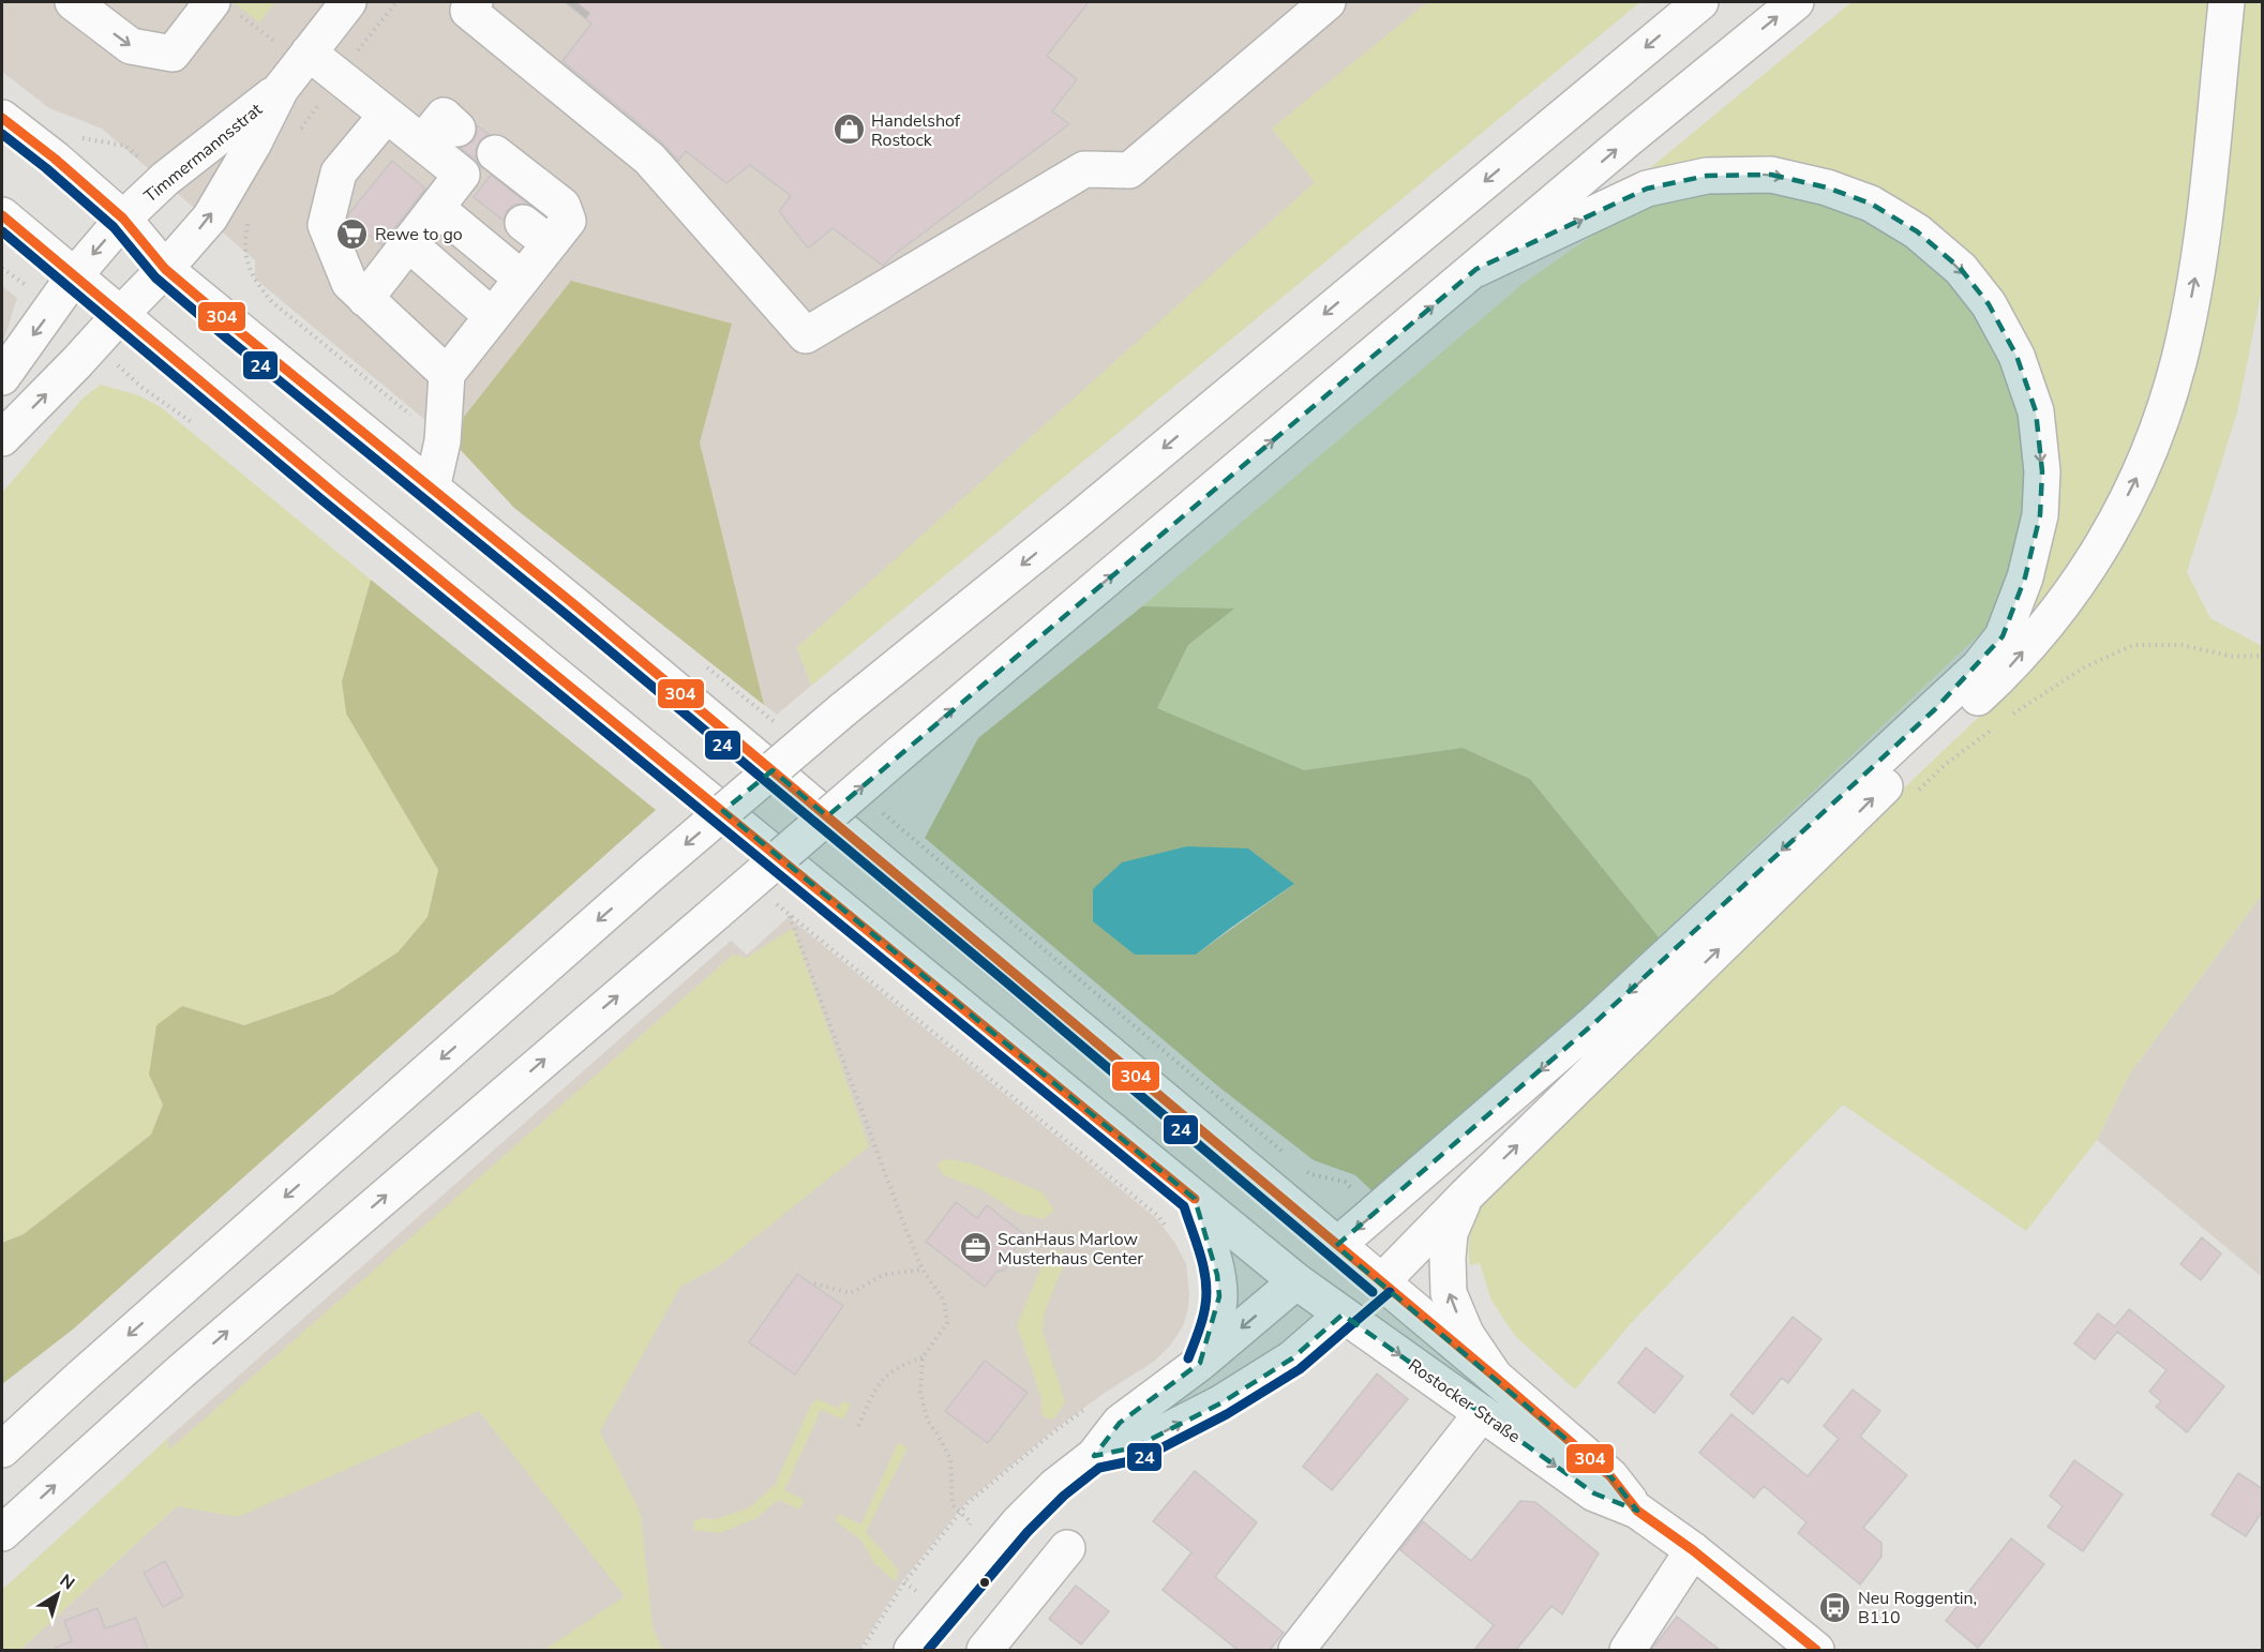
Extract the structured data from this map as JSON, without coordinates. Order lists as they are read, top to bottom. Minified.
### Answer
{"streets":{"main road":["Timmermannsstrat","Rostocker Straße"]},"crossings":[["Timmermannsstrat","Rostocker Straße"]],"places":{"shop":["Handelshof Rostock"],"supermarket":["Rewe to go"],"office":["ScanHaus Marlow Musterhaus Center"],"bus stop":["Neu Roggentin, B110"]},"lines":["transit line 304","transit line 24"],"north":"top right"}
